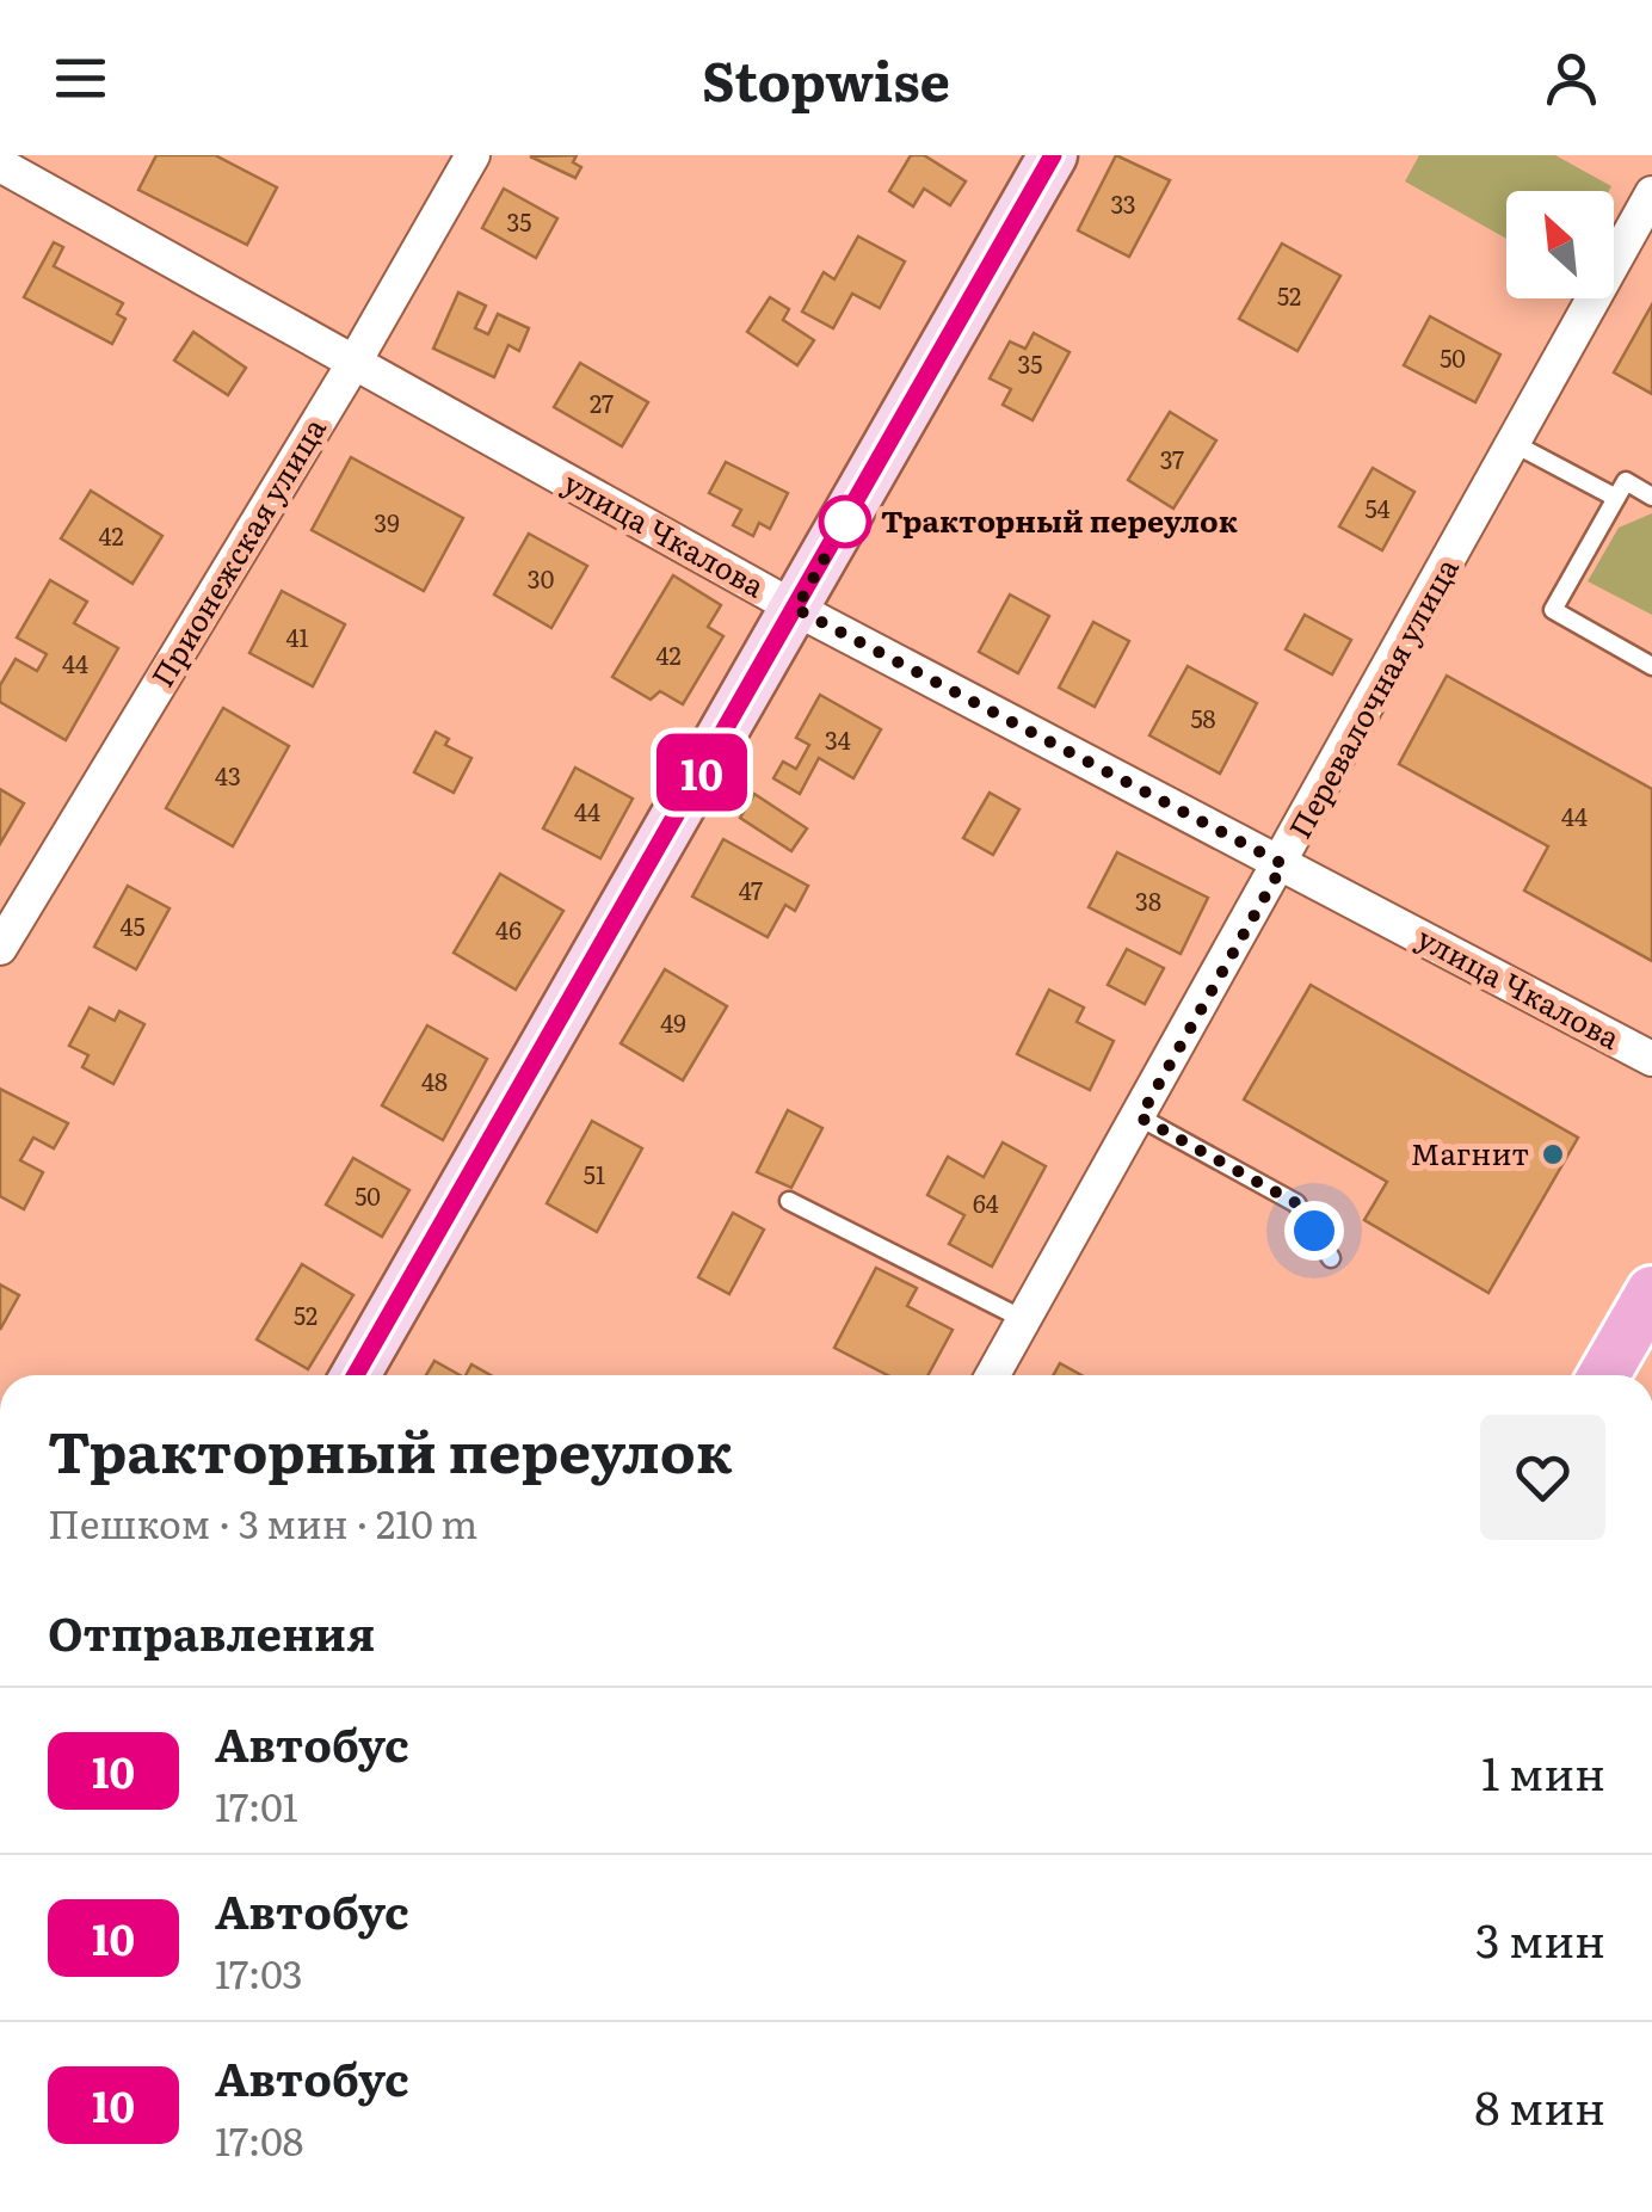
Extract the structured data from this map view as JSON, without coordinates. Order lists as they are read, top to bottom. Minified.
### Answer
{"streets":{"street":["улица Чкалова","Прионежская улица","Перевалочная улица"]},"crossings":[["улица Чкалова","Прионежская улица"],["улица Чкалова","Перевалочная улица"]],"places":["Тракторный переулок","Магнит"],"lines":["bus line 10"],"house_numbers":["33","35","52","50","35","27","37","54","39","42","30","41","42","44","58","34","43","44","44","47","38","45","46","49","48","51","50","64","52"],"north":"top left","page":{"header":"Stopwise","on_map":"10","heading":[["Тракторный переулок","Пешком · 3 мин · 210 m"],"Отправления"],"list":[{"mark":"10","name":"Автобус","note":"17:01","value":"1 мин"},{"mark":"10","name":"Автобус","note":"17:03","value":"3 мин"},{"mark":"10","name":"Автобус","note":"17:08","value":"8 мин"}]}}
